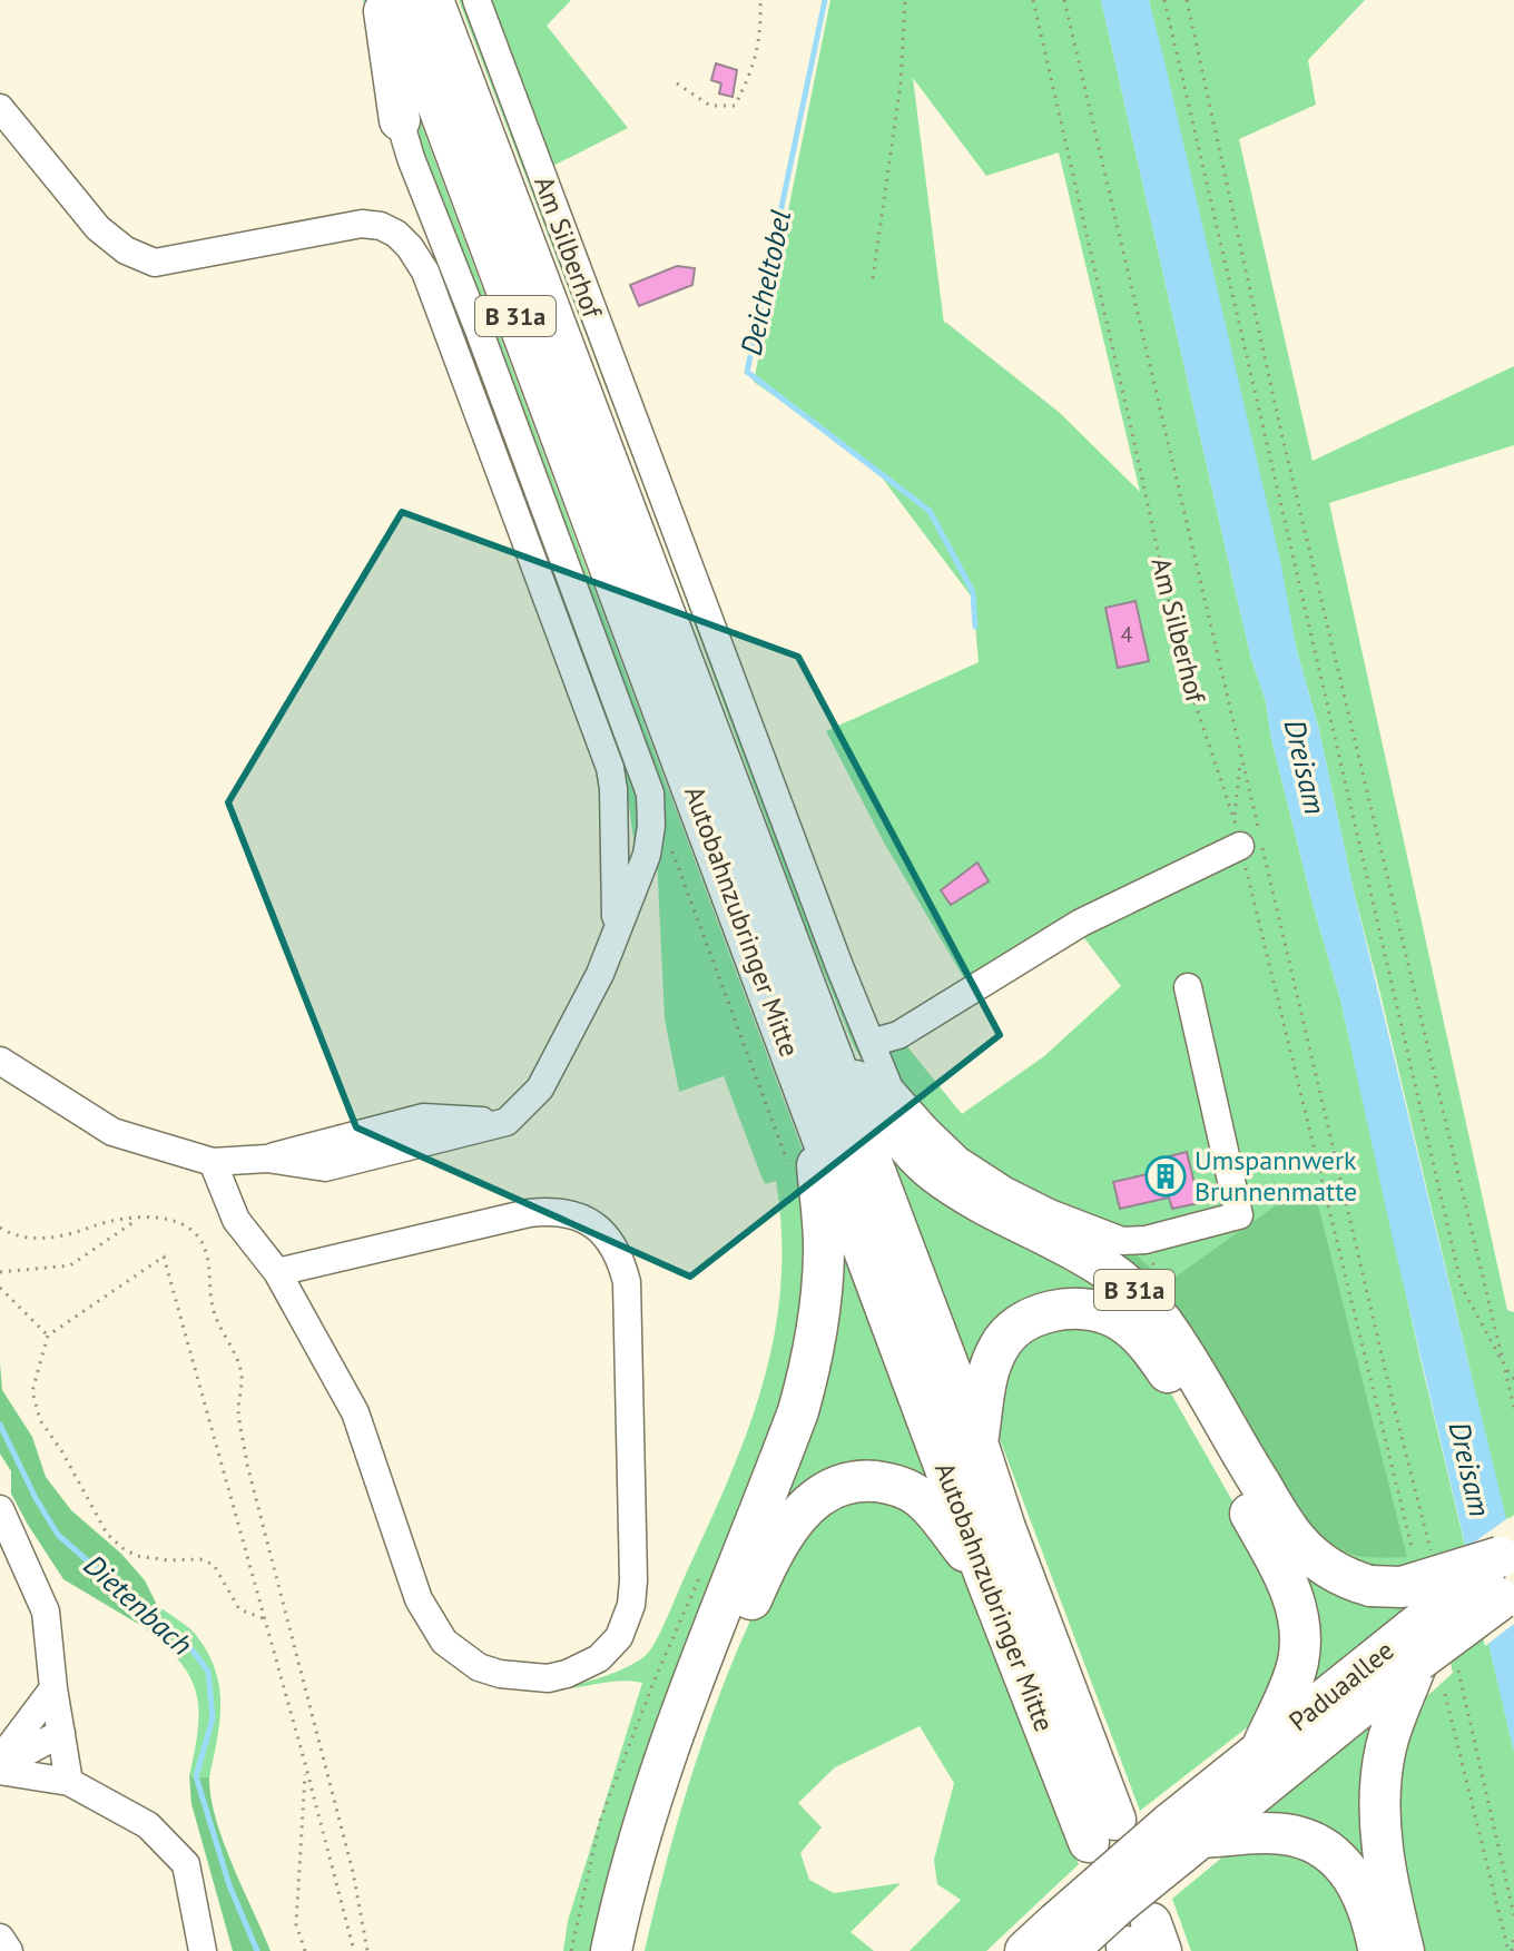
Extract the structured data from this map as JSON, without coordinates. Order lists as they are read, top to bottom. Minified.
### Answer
{"streets":{"highway":["B 31a","Autobahnzubringer Mitte","Paduaallee"],"street":["Am Silberhof"]},"crossings":[["B 31a","Autobahnzubringer Mitte"],["B 31a","Paduaallee"]],"water":["Deicheltobel","Dreisam","Dietenbach"],"places":{"building":["Umspannwerk Brunnenmatte"]},"house_numbers":["4"]}
